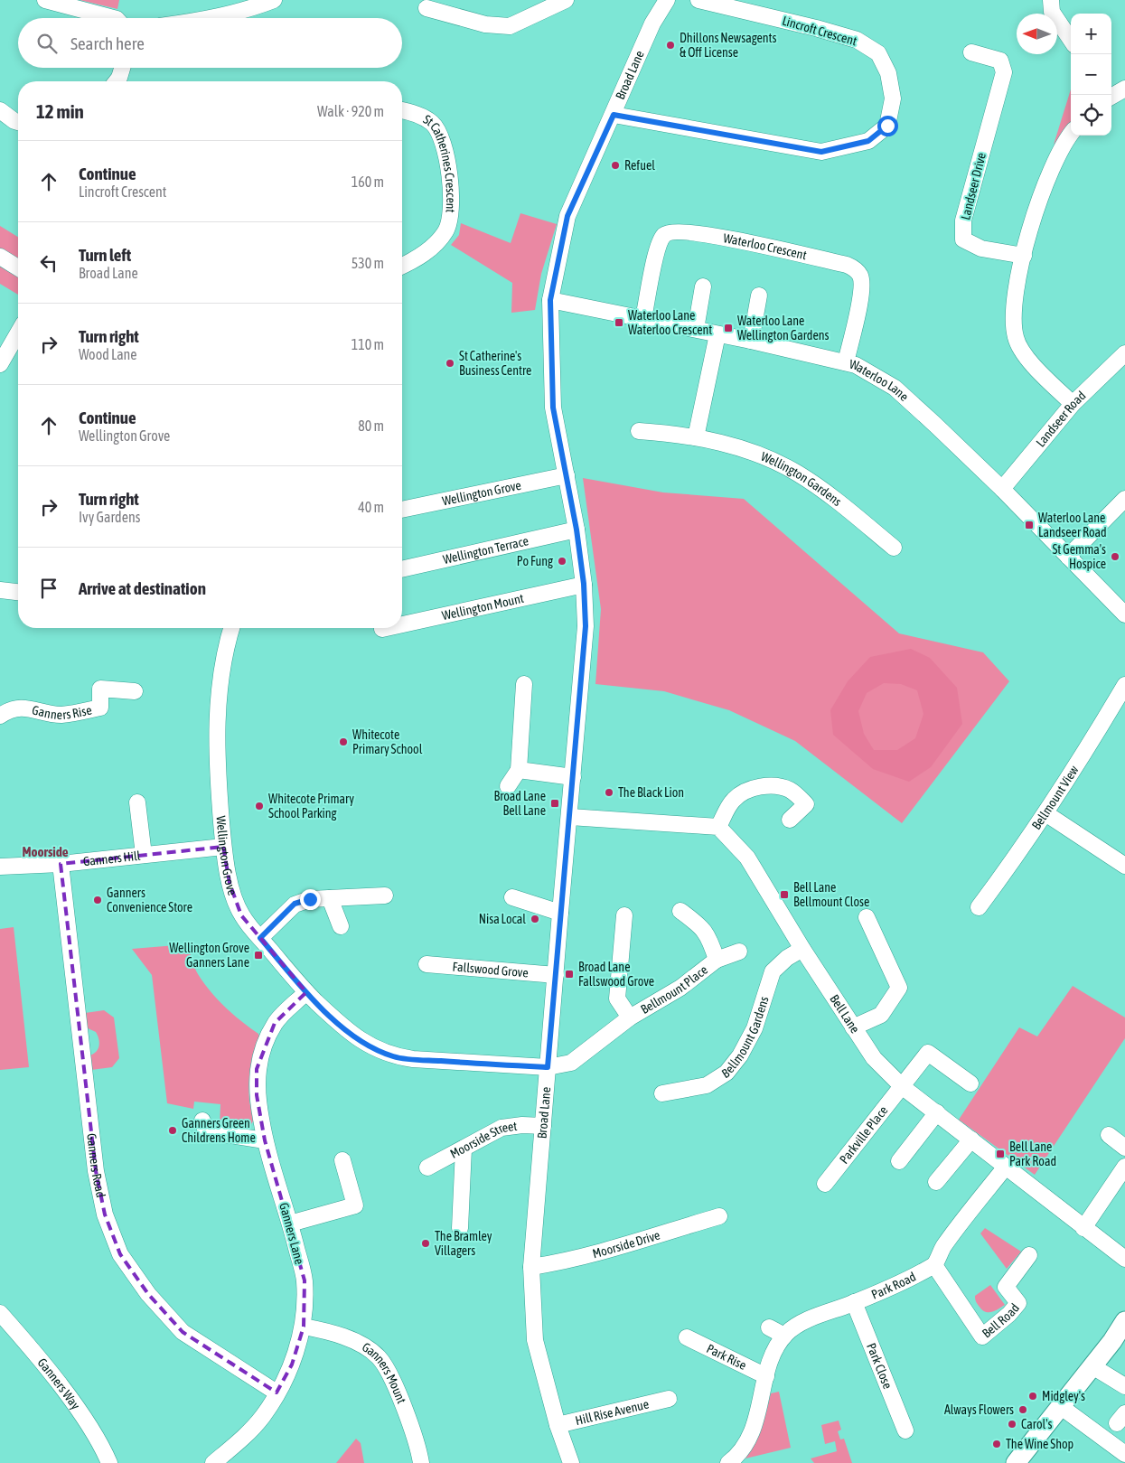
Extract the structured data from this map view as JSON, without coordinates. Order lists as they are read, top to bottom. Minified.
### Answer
{"streets":{"street":["Lincroft Crescent","Broad Lane","St Catherines Crescent","Landseer Drive","Waterloo Crescent","Waterloo Lane","Landseer Road","Wellington Gardens","Wellington Grove","Wellington Terrace","Wellington Mount","Ganners Rise","Bellmount View","Ganners Hill","Fallswood Grove","Bellmount Place","Bell Lane","Bellmount Gardens","Parkville Place","Moorside Street","Ganners Road","Ganners Lane","Moorside Drive","Park Road","Bell Road","Park Rise","Park Close","Ganners Mount","Ganners Way","Hill Rise Avenue"]},"crossings":[["Lincroft Crescent","Broad Lane"],["Broad Lane","Waterloo Lane"],["Broad Lane","Wellington Grove"],["Broad Lane","Wellington Terrace"],["Broad Lane","Wellington Mount"],["Broad Lane","Fallswood Grove"],["Broad Lane","Bellmount Place"],["Broad Lane","Moorside Street"],["Broad Lane","Moorside Drive"],["Broad Lane","Hill Rise Avenue"],["Waterloo Crescent","Waterloo Lane"],["Waterloo Lane","Landseer Road"],["Wellington Grove","Ganners Hill"],["Wellington Grove","Bellmount Place"],["Wellington Grove","Ganners Lane"],["Ganners Hill","Ganners Road"],["Bell Lane","Bellmount Gardens"],["Bell Lane","Parkville Place"],["Ganners Road","Ganners Lane"],["Ganners Lane","Ganners Mount"],["Park Road","Bell Road"],["Park Road","Park Rise"],["Park Road","Park Close"]],"districts":["Moorside"],"places":{"other":["Dhillons Newsagents & Off License","Refuel","St Catherine's Business Centre","St Gemma's Hospice","Po Fung","Whitecote Primary School","The Black Lion","Whitecote Primary School Parking","Ganners Convenience Store","Nisa Local","Ganners Green Childrens Home","The Bramley Villagers","Midgley's","Always Flowers","Carol's","The Wine Shop"],"transit":["Waterloo Lane Waterloo Crescent","Waterloo Lane Wellington Gardens","Waterloo Lane Landseer Road","Broad Lane Bell Lane","Bell Lane Bellmount Close","Wellington Grove Ganners Lane","Broad Lane Fallswood Grove","Bell Lane Park Road"]},"north":"left","page":{"map_buttons":["+","−"],"search":"Search here","heading":["12 min","Walk · 920 m"],"list":[["Continue","Lincroft Crescent","160 m"],["Turn left","Broad Lane","530 m"],["Turn right","Wood Lane","110 m"],["Continue","Wellington Grove","80 m"],["Turn right","Ivy Gardens","40 m"],"Arrive at destination"]}}
